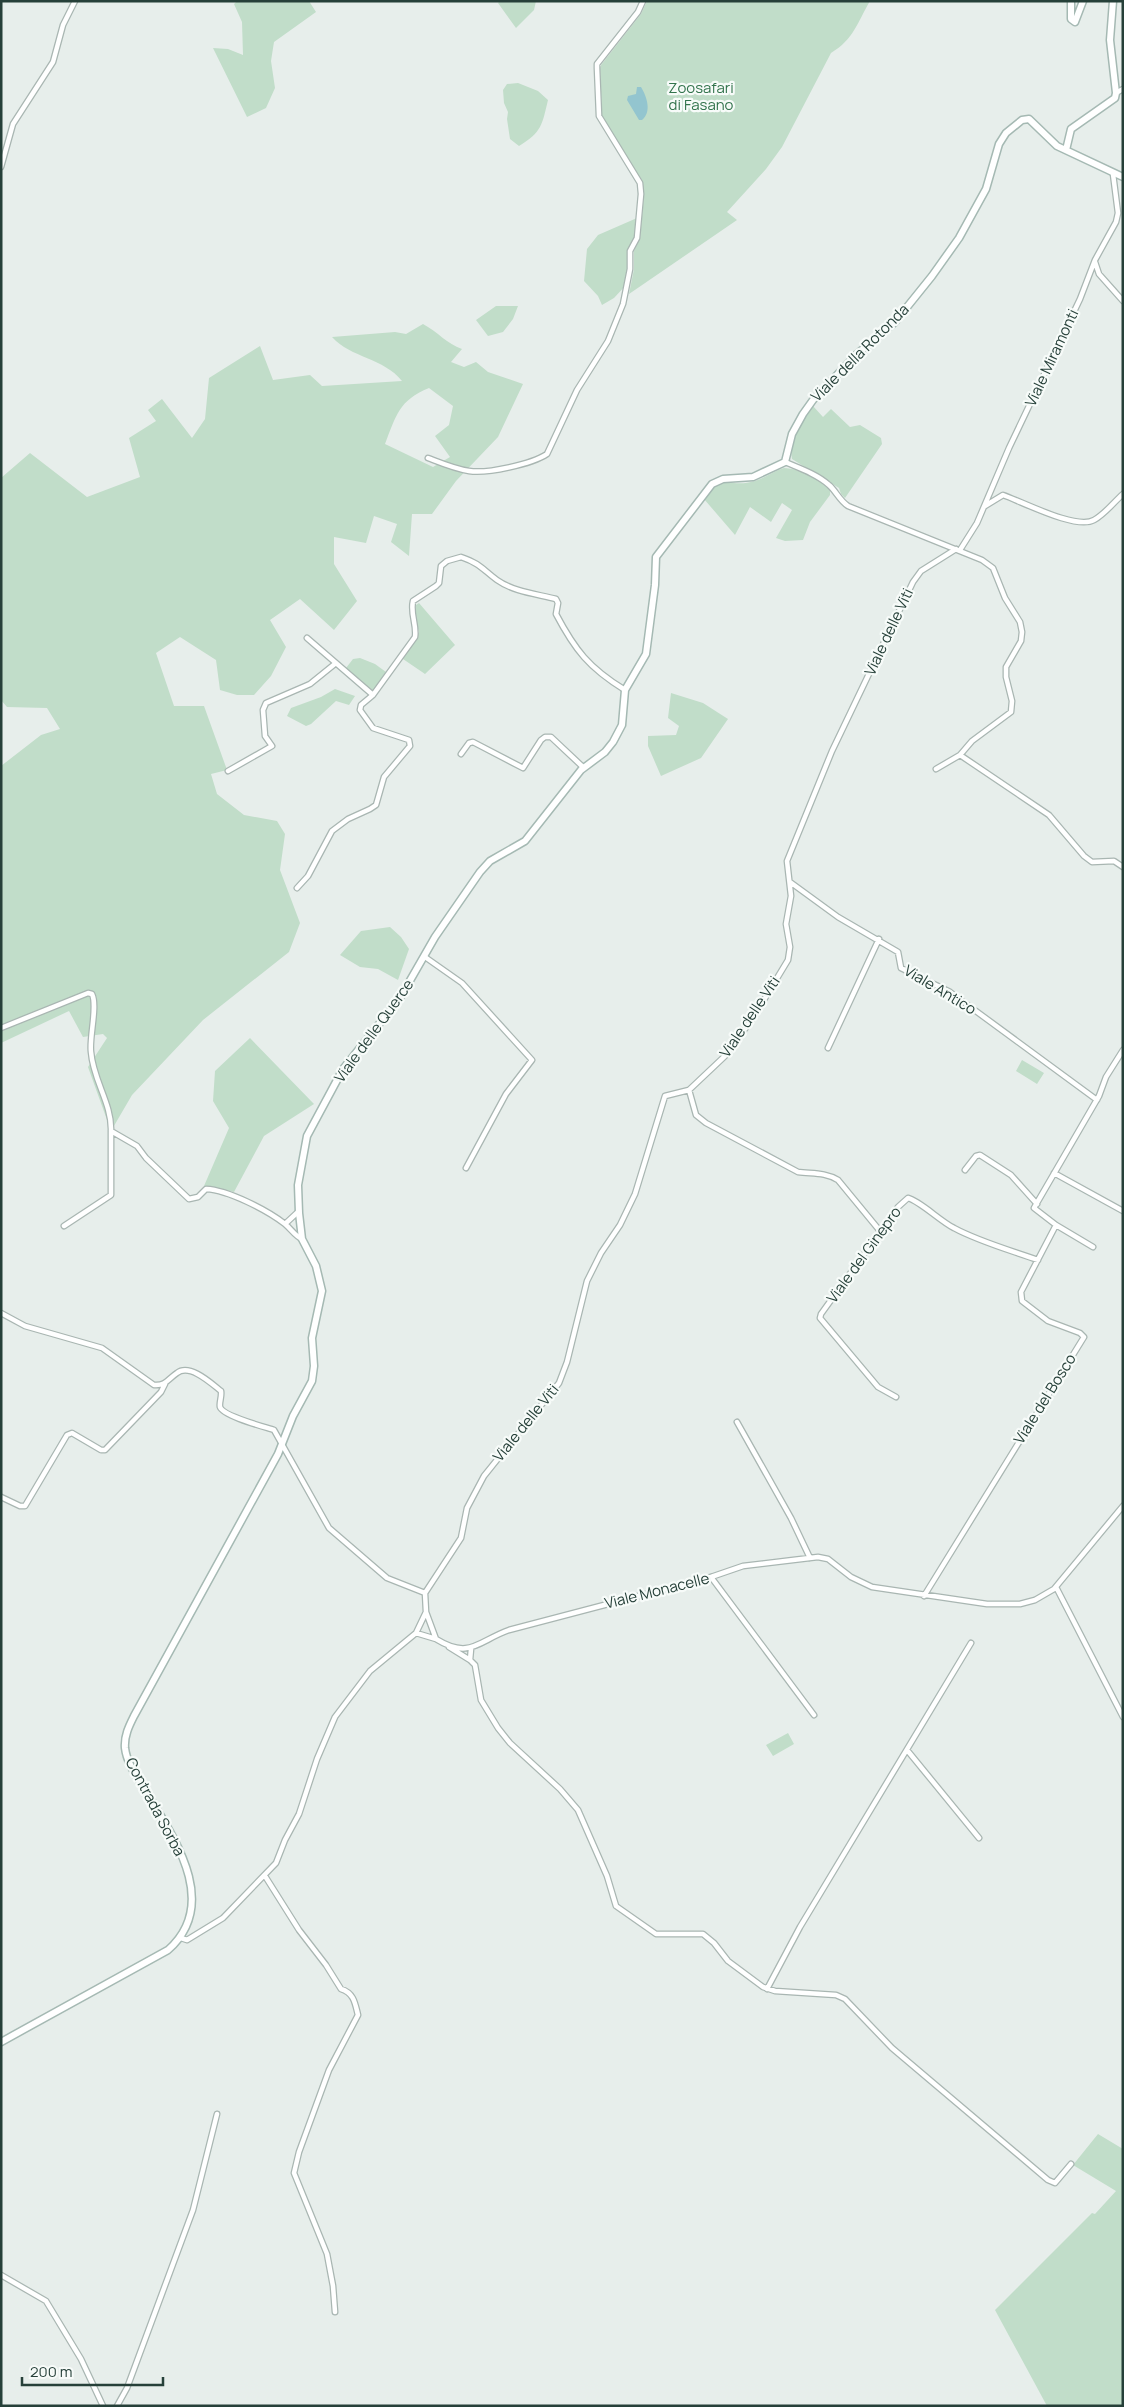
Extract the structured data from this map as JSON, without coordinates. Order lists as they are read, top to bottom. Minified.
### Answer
{"streets":{"street":["Viale della Rotonda","Viale Miramonti","Viale delle Viti","Viale Antico","Viale delle Querce","Viale del Ginepro","Viale del Bosco","Viale Monacelle","Contrada Sorba"]},"crossings":[["Viale della Rotonda","Viale delle Querce"],["Viale Miramonti","Viale delle Viti"],["Viale delle Viti","Viale Antico"],["Viale delle Querce","Contrada Sorba"],["Viale del Ginepro","Viale del Bosco"],["Viale del Bosco","Viale Monacelle"]],"parks":["Zoosafari di Fasano"],"scale_bar":"200 m"}
